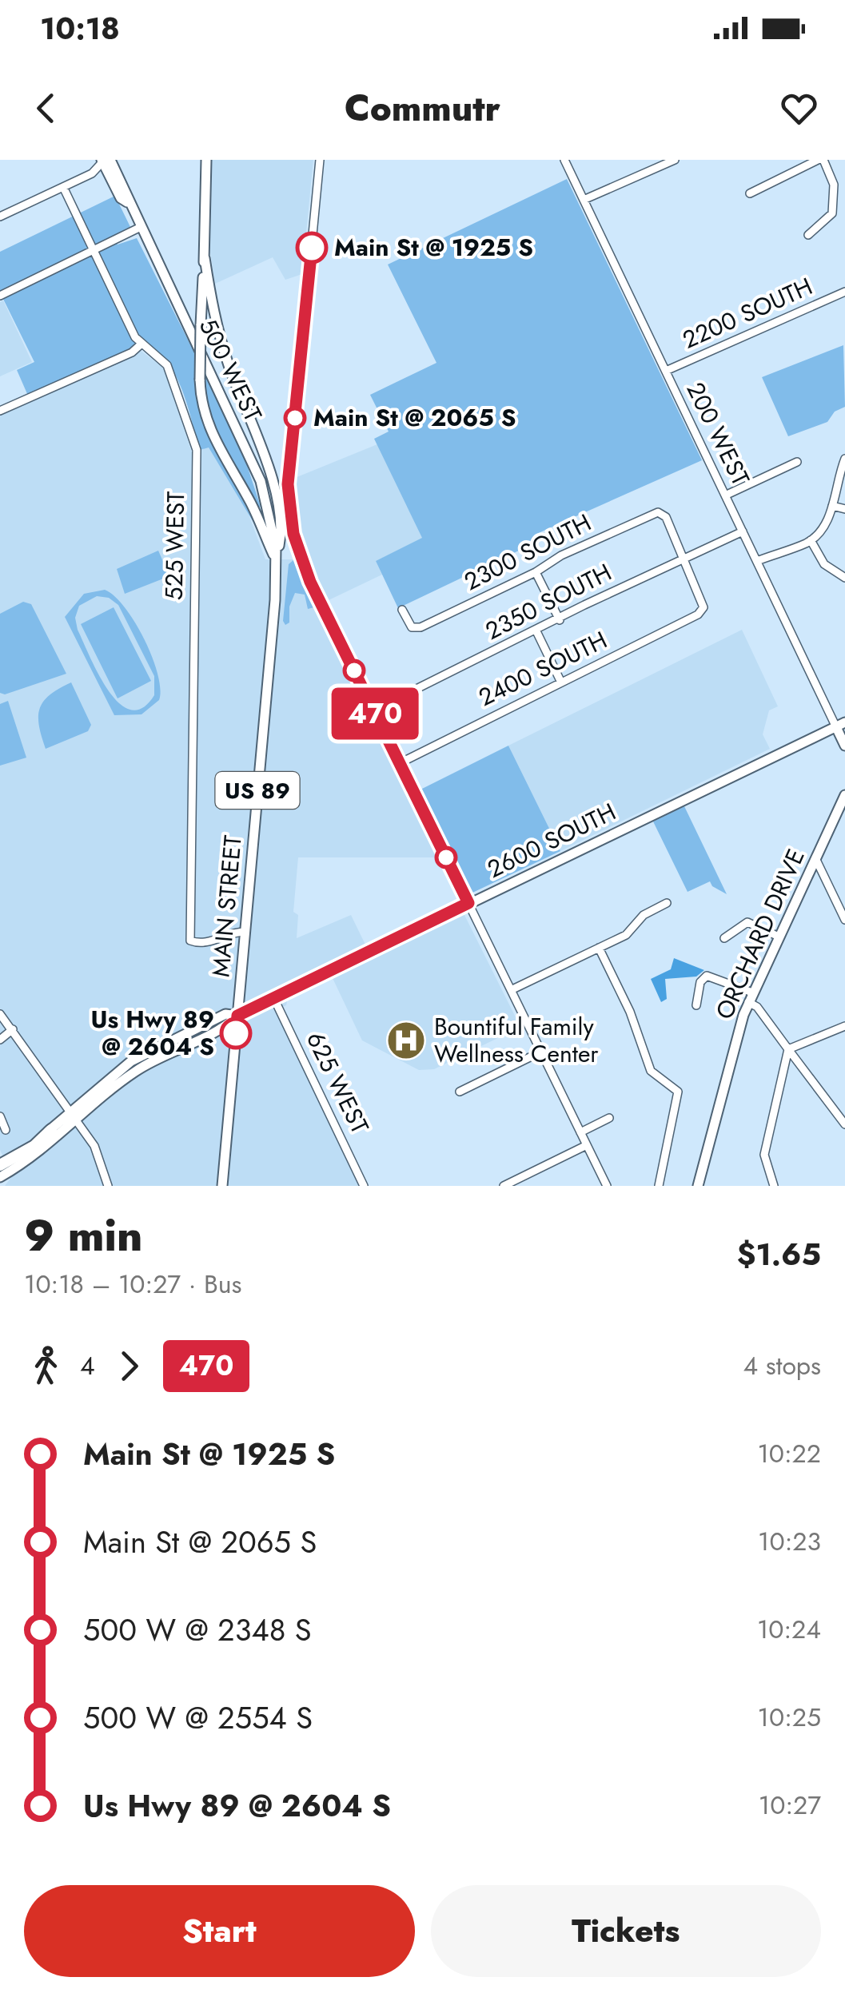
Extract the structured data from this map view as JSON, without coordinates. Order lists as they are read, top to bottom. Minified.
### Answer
{"streets":{"main road":["500 WEST","US 89","2600 SOUTH","MAIN STREET","ORCHARD DRIVE"],"street":["2200 SOUTH","200 WEST","525 WEST","2300 SOUTH","2350 SOUTH","2400 SOUTH","625 WEST"]},"crossings":[["2200 SOUTH","200 WEST"],["500 WEST","MAIN STREET"],["200 WEST","2350 SOUTH"],["200 WEST","2600 SOUTH"],["525 WEST","MAIN STREET"],["2300 SOUTH","2350 SOUTH"],["2300 SOUTH","2400 SOUTH"],["2350 SOUTH","2400 SOUTH"],["US 89","2600 SOUTH"],["US 89","MAIN STREET"],["2600 SOUTH","MAIN STREET"],["2600 SOUTH","625 WEST"]],"places":{"other":["Main St @ 1925 S","Main St @ 2065 S","Us Hwy 89 @ 2604 S"],"hospital":["Bountiful Family Wellness Center"]},"lines":["bus line 470"],"page":{"status":"10:18","header":"Commutr","on_map":"470","heading":["9 min","10:18 – 10:27 · Bus","$1.65"],"legs":["4","470","4 stops"],"list":[{"name":"Main St @ 1925 S","value":"10:22"},{"name":"Main St @ 2065 S","value":"10:23"},{"name":"500 W @ 2348 S","value":"10:24"},{"name":"500 W @ 2554 S","value":"10:25"},{"name":"Us Hwy 89 @ 2604 S","value":"10:27"}],"buttons":["Start","Tickets"]}}
